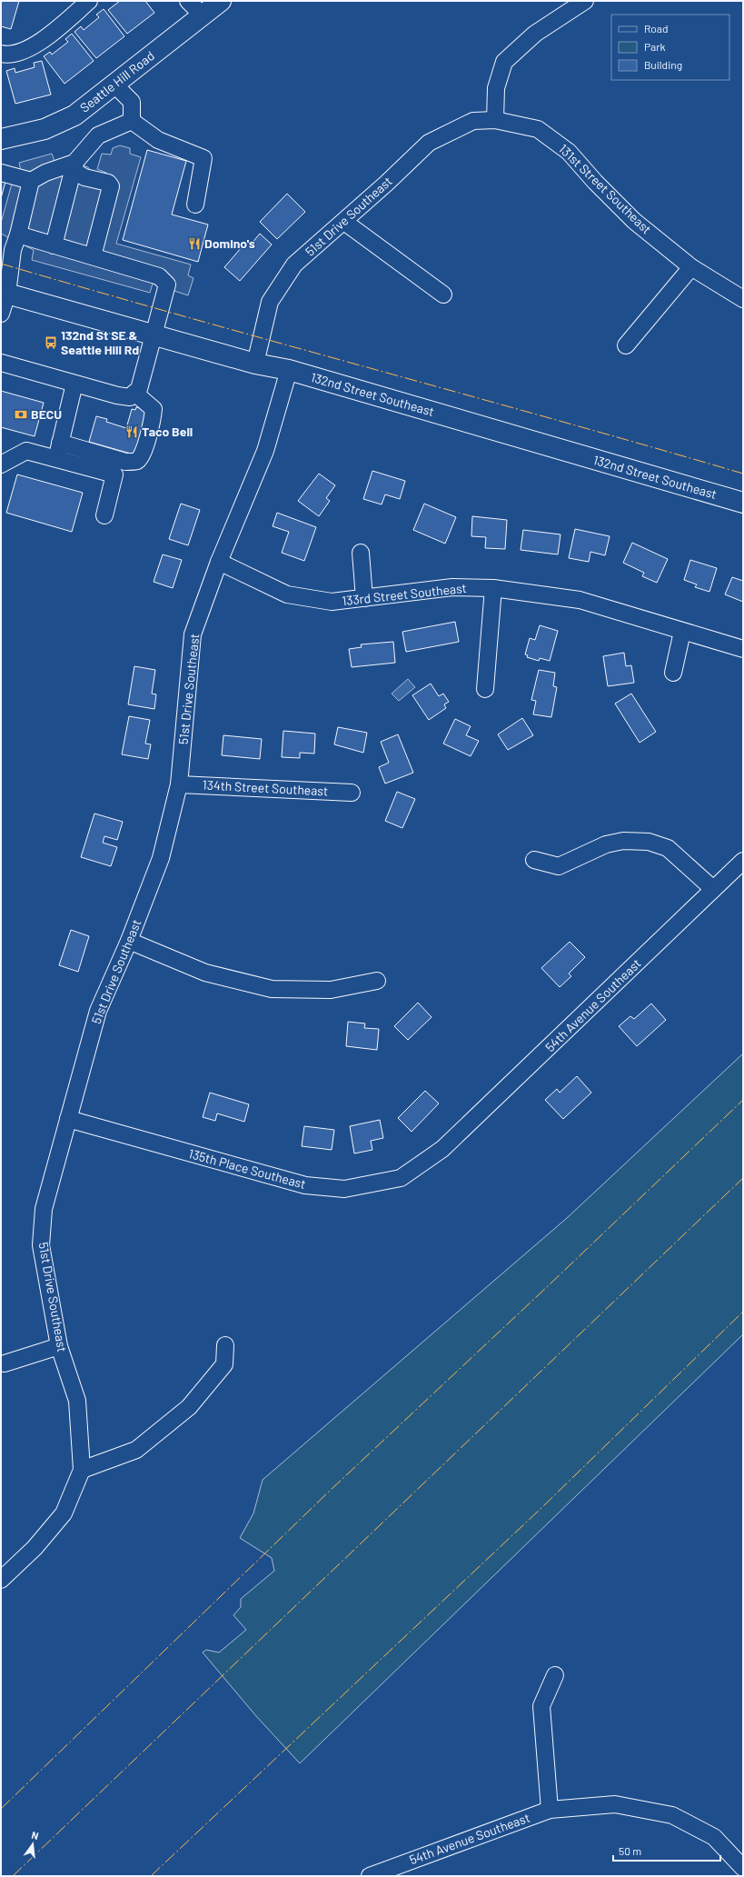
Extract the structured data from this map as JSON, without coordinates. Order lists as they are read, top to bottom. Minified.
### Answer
{"streets":{"main road":["Seattle Hill Road","132nd Street Southeast"],"street":["131st Street Southeast","51st Drive Southeast","133rd Street Southeast","134th Street Southeast","54th Avenue Southeast","135th Place Southeast"]},"crossings":[["131st Street Southeast","51st Drive Southeast"],["51st Drive Southeast","132nd Street Southeast"],["51st Drive Southeast","133rd Street Southeast"],["51st Drive Southeast","134th Street Southeast"],["51st Drive Southeast","135th Place Southeast"],["54th Avenue Southeast","135th Place Southeast"]],"places":{"restaurant":["Domino's","Taco Bell"],"bus stop":["132nd St SE & Seattle Hill Rd"],"bank":["BECU"]},"legend":["Road","Park","Building"],"scale_bar":"50 m","north":"top"}
